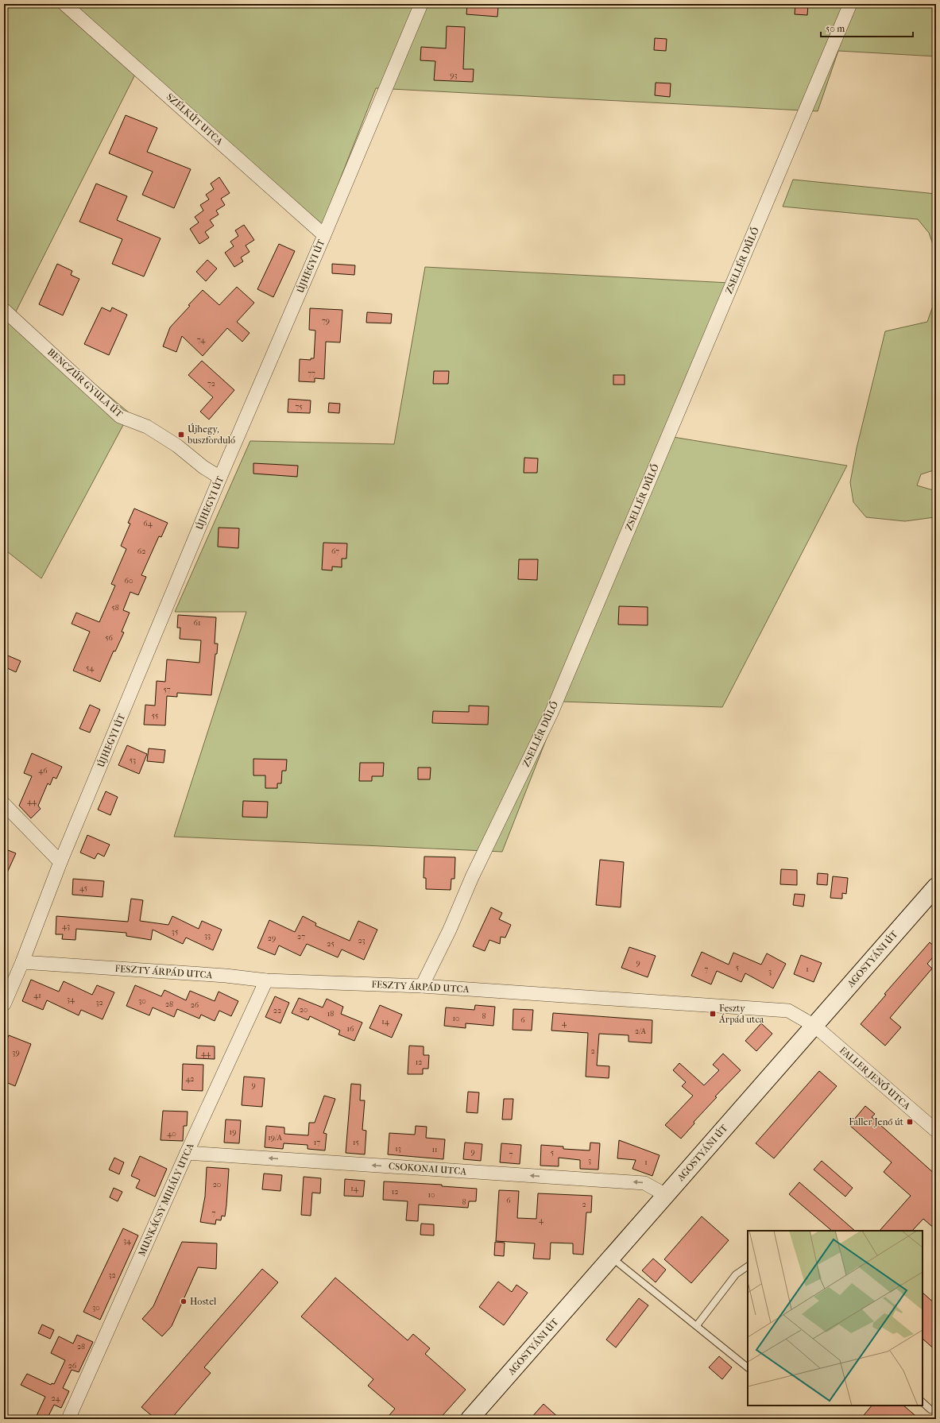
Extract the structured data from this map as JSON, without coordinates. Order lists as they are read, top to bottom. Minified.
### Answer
{"streets":{"main road":["AGOSTYÁNI ÚT"],"street":["SZÉLKÚT UTCA","ZSELLÉR DŰLŐ","ÚJHEGYI ÚT","BENCZÚR GYULA ÚT","FESZTY ÁRPÁD UTCA","FALLER JENŐ UTCA","CSOKONAI UTCA","MUNKÁCSY MIHÁLY UTCA"]},"crossings":[["SZÉLKÚT UTCA","ÚJHEGYI ÚT"],["ZSELLÉR DŰLŐ","FESZTY ÁRPÁD UTCA"],["ÚJHEGYI ÚT","BENCZÚR GYULA ÚT"],["ÚJHEGYI ÚT","FESZTY ÁRPÁD UTCA"],["AGOSTYÁNI ÚT","FESZTY ÁRPÁD UTCA"],["AGOSTYÁNI ÚT","FALLER JENŐ UTCA"],["AGOSTYÁNI ÚT","CSOKONAI UTCA"],["FESZTY ÁRPÁD UTCA","FALLER JENŐ UTCA"],["FESZTY ÁRPÁD UTCA","MUNKÁCSY MIHÁLY UTCA"],["CSOKONAI UTCA","MUNKÁCSY MIHÁLY UTCA"]],"one_way":["CSOKONAI UTCA"],"places":{"transit":["Újhegy, buszforduló","Feszty Árpád utca","Faller Jenő út"],"other":["Hostel"]},"house_numbers":["93","79","74","77","72","75","64","62","67","60","58","61","56","54","57","55","53","46","44","45","43","35","33","27","29","23","25","9","5","7","1","3","41","34","30","32","28","26","20","22","18","8","10","6","14","4","16","2/A","2","39","44","12","42","9","19","40","19/A","17","15","13","11","9","5","7","3","1","20","14","12","10","6","8","2","7","4","34","32","30","28","26","24"],"scale_bar":"50 m"}
